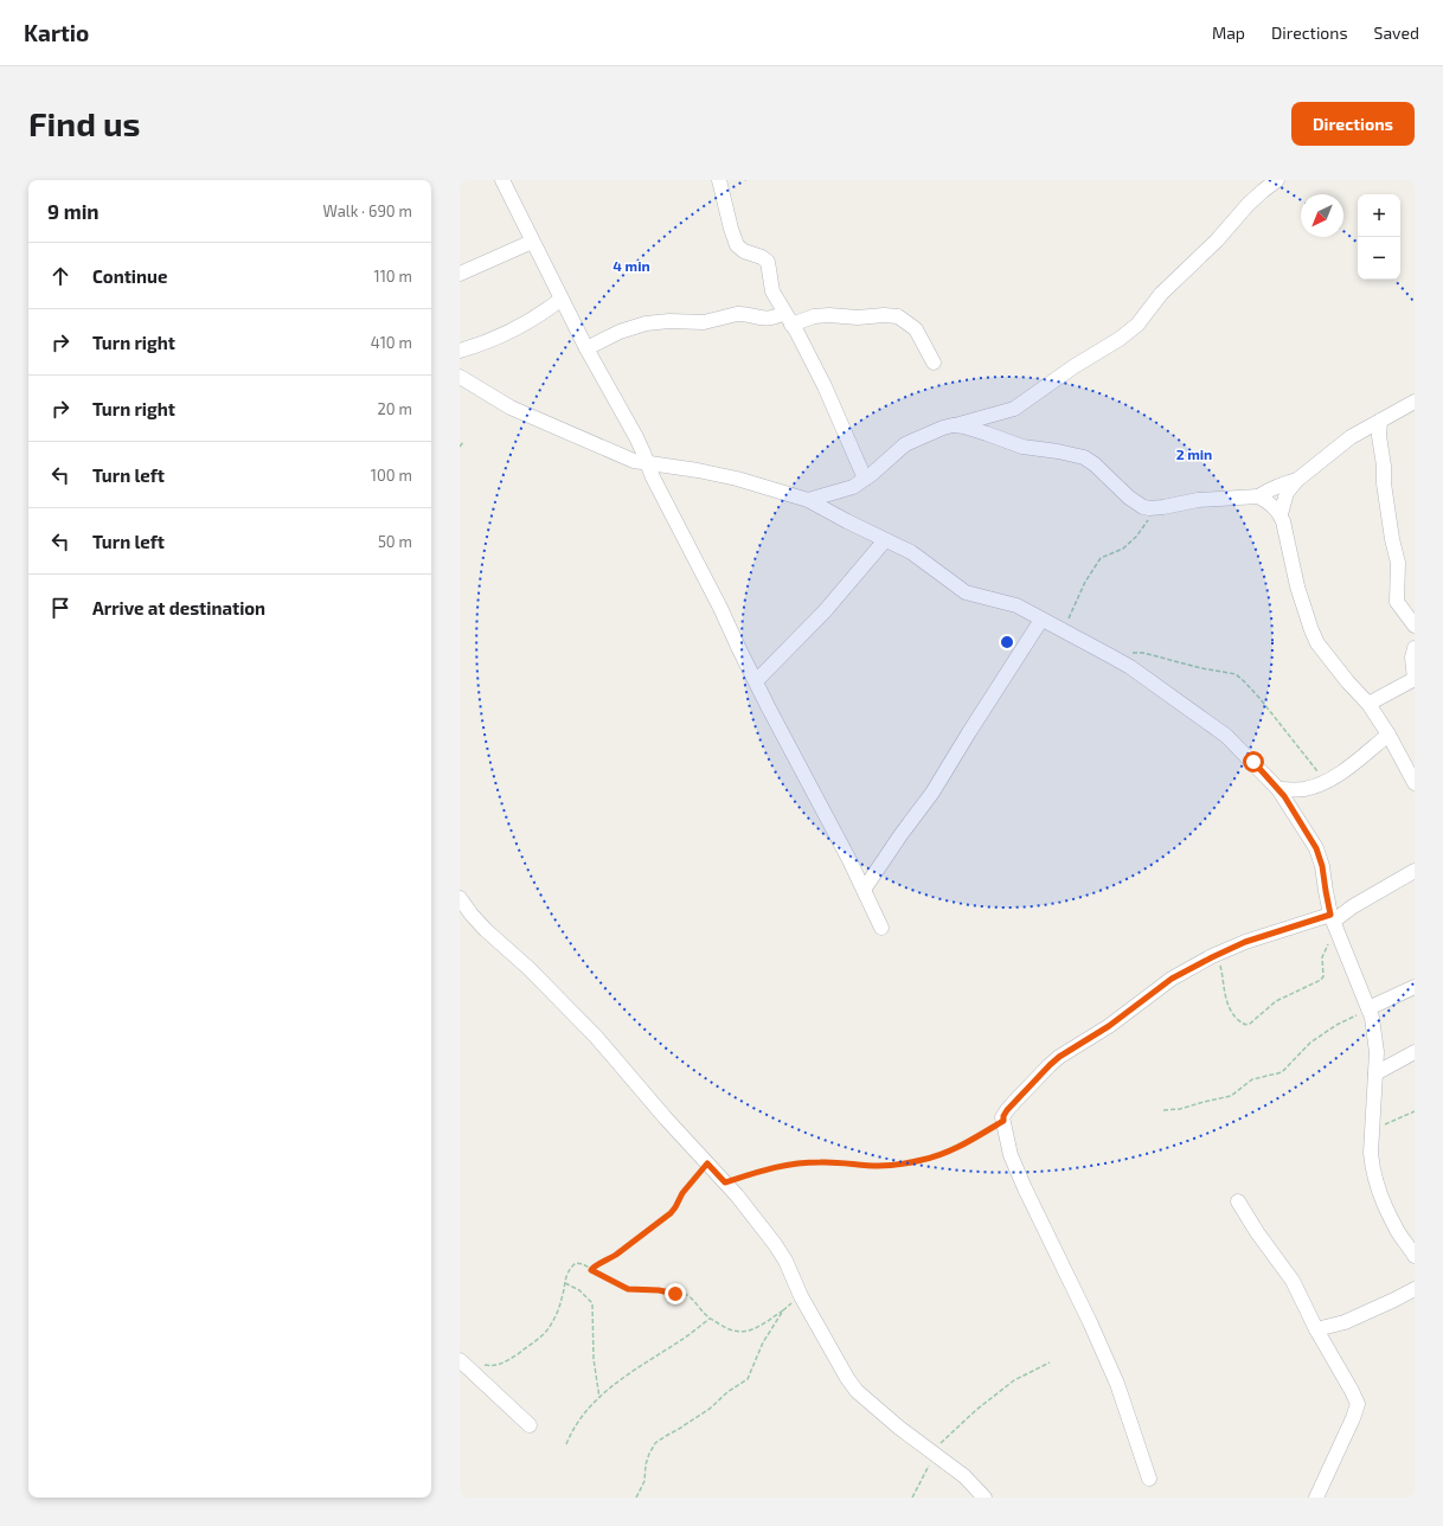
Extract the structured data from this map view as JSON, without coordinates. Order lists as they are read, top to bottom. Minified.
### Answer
{"north":"bottom left","page":{"header":"Kartio","nav":["Map","Directions","Saved"],"buttons":"Directions","title":"Find us","heading":["9 min","Walk · 690 m"],"map_buttons":["+","−"],"list":[["Continue","110 m"],["Turn right","410 m"],["Turn right","20 m"],["Turn left","100 m"],["Turn left","50 m"],"Arrive at destination"]},"rings":["4 min","2 min"]}
